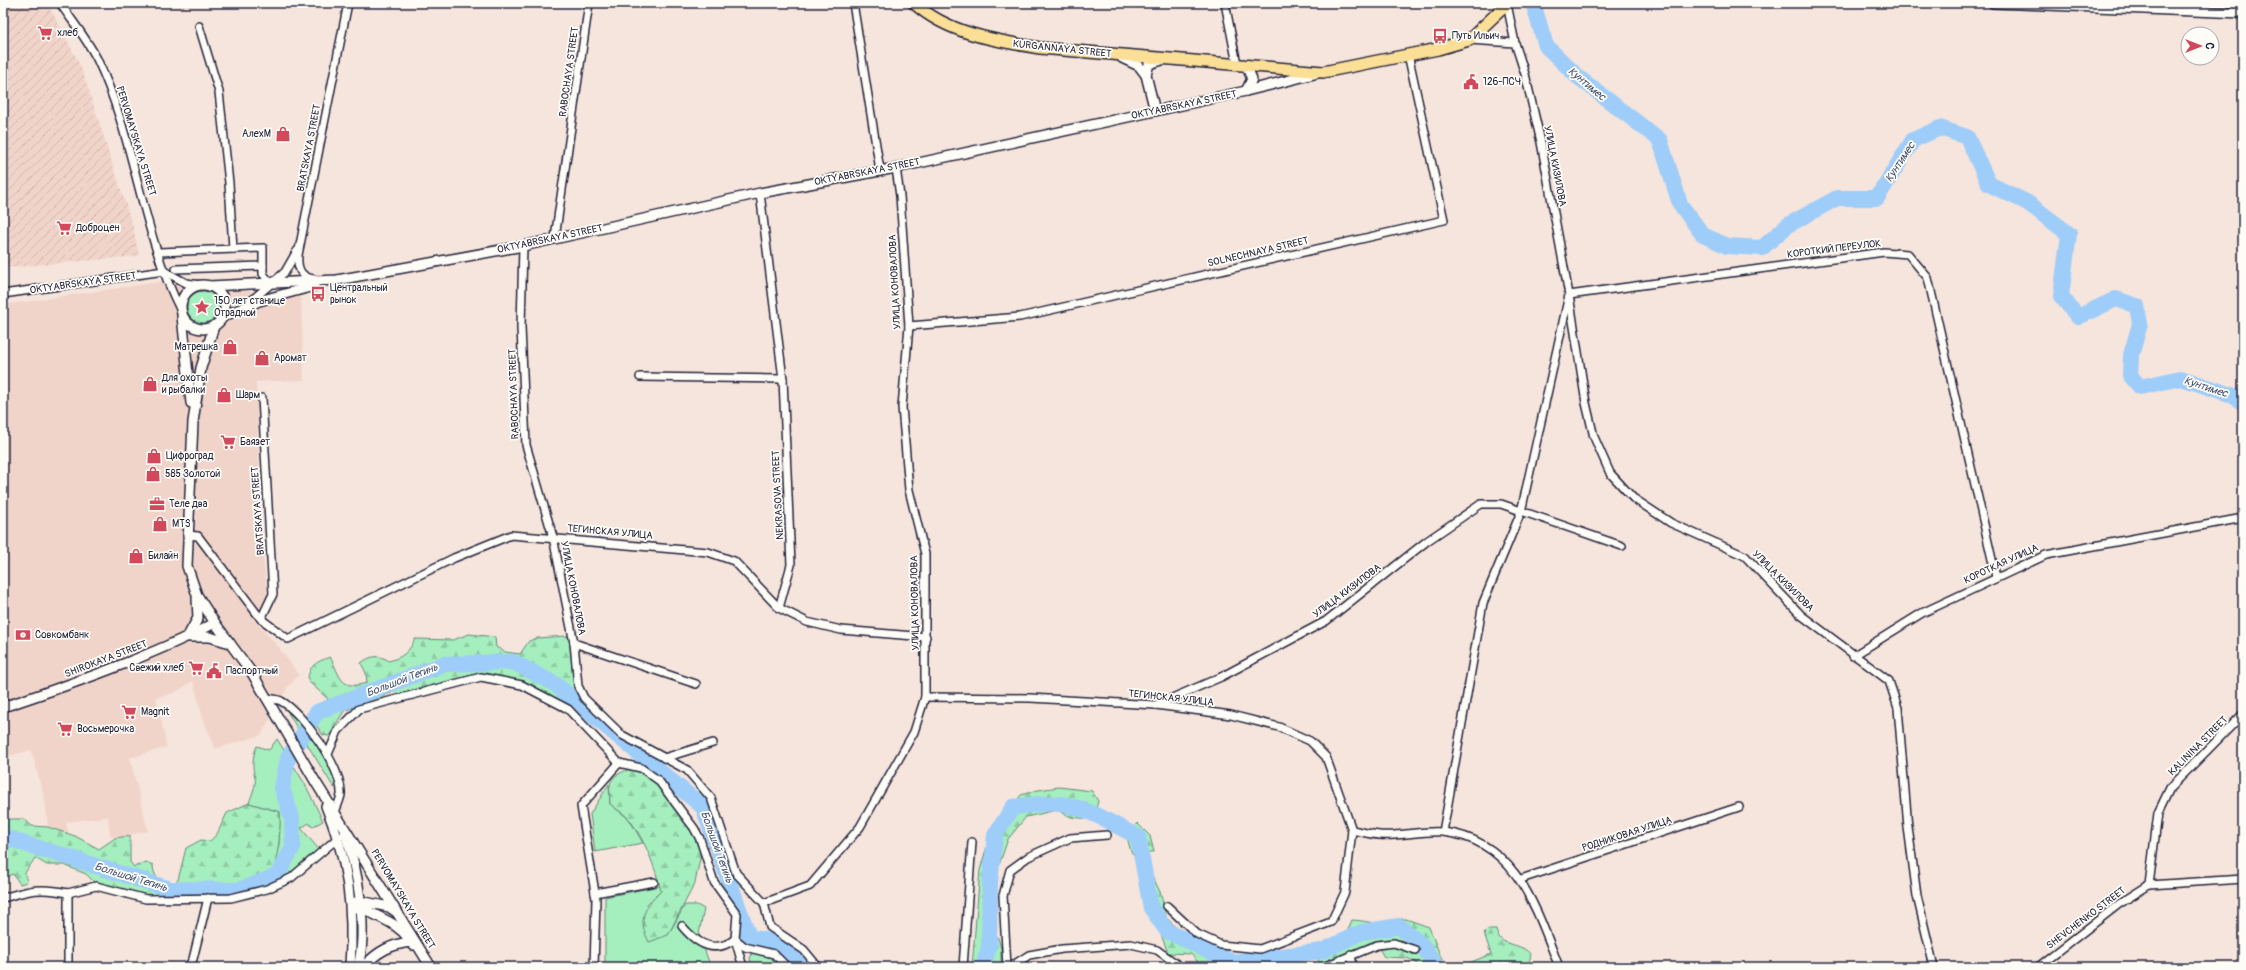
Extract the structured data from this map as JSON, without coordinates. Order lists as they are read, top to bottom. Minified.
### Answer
{"streets":{"main road":["KURGANNAYA STREET","OKTYABRSKAYA STREET"],"street":["RABOCHAYA STREET","PERVOMAYSKAYA STREET","BRATSKAYA STREET","УЛИЦА КИЗИЛОВА","КОРОТКИЙ ПЕРЕУЛОК","SOLNECHNAYA STREET","УЛИЦА КОНОВАЛОВА","NEKRASOVA STREET","ТЕГИНСКАЯ УЛИЦА","КОРОТКАЯ УЛИЦА","SHIROKAYA STREET","KALININA STREET","РОДНИКОВАЯ УЛИЦА","SHEVCHENKO STREET"]},"crossings":[["KURGANNAYA STREET","OKTYABRSKAYA STREET"],["RABOCHAYA STREET","OKTYABRSKAYA STREET"],["RABOCHAYA STREET","УЛИЦА КОНОВАЛОВА"],["RABOCHAYA STREET","ТЕГИНСКАЯ УЛИЦА"],["OKTYABRSKAYA STREET","PERVOMAYSKAYA STREET"],["OKTYABRSKAYA STREET","BRATSKAYA STREET"],["OKTYABRSKAYA STREET","УЛИЦА КИЗИЛОВА"],["OKTYABRSKAYA STREET","SOLNECHNAYA STREET"],["OKTYABRSKAYA STREET","УЛИЦА КОНОВАЛОВА"],["OKTYABRSKAYA STREET","NEKRASOVA STREET"],["PERVOMAYSKAYA STREET","SHIROKAYA STREET"],["BRATSKAYA STREET","ТЕГИНСКАЯ УЛИЦА"],["УЛИЦА КИЗИЛОВА","КОРОТКИЙ ПЕРЕУЛОК"],["УЛИЦА КИЗИЛОВА","ТЕГИНСКАЯ УЛИЦА"],["УЛИЦА КИЗИЛОВА","КОРОТКАЯ УЛИЦА"],["КОРОТКИЙ ПЕРЕУЛОК","КОРОТКАЯ УЛИЦА"],["SOLNECHNAYA STREET","УЛИЦА КОНОВАЛОВА"],["УЛИЦА КОНОВАЛОВА","ТЕГИНСКАЯ УЛИЦА"],["NEKRASOVA STREET","ТЕГИНСКАЯ УЛИЦА"],["KALININA STREET","SHEVCHENKO STREET"]],"water":["Кунтимес","Большой Тегинь"],"places":{"supermarket":["хлеб","Доброцен","Баязет","Свежий хлеб","Magnit","Восьмерочка"],"bus stop":["Путь Ильич","Центральный рынок"],"public building":["126-ПСЧ","Паспортный"],"shop":["АлехМ","Матрешка","Аромат","Для охоты и рыбалки","Шарм","Цифроград","585 Золотой","MTS","Билайн"],"place":["150 лет станице Отрадной"],"office":["Теле два"],"bank":["Совкомбанк"]},"north":"right"}
